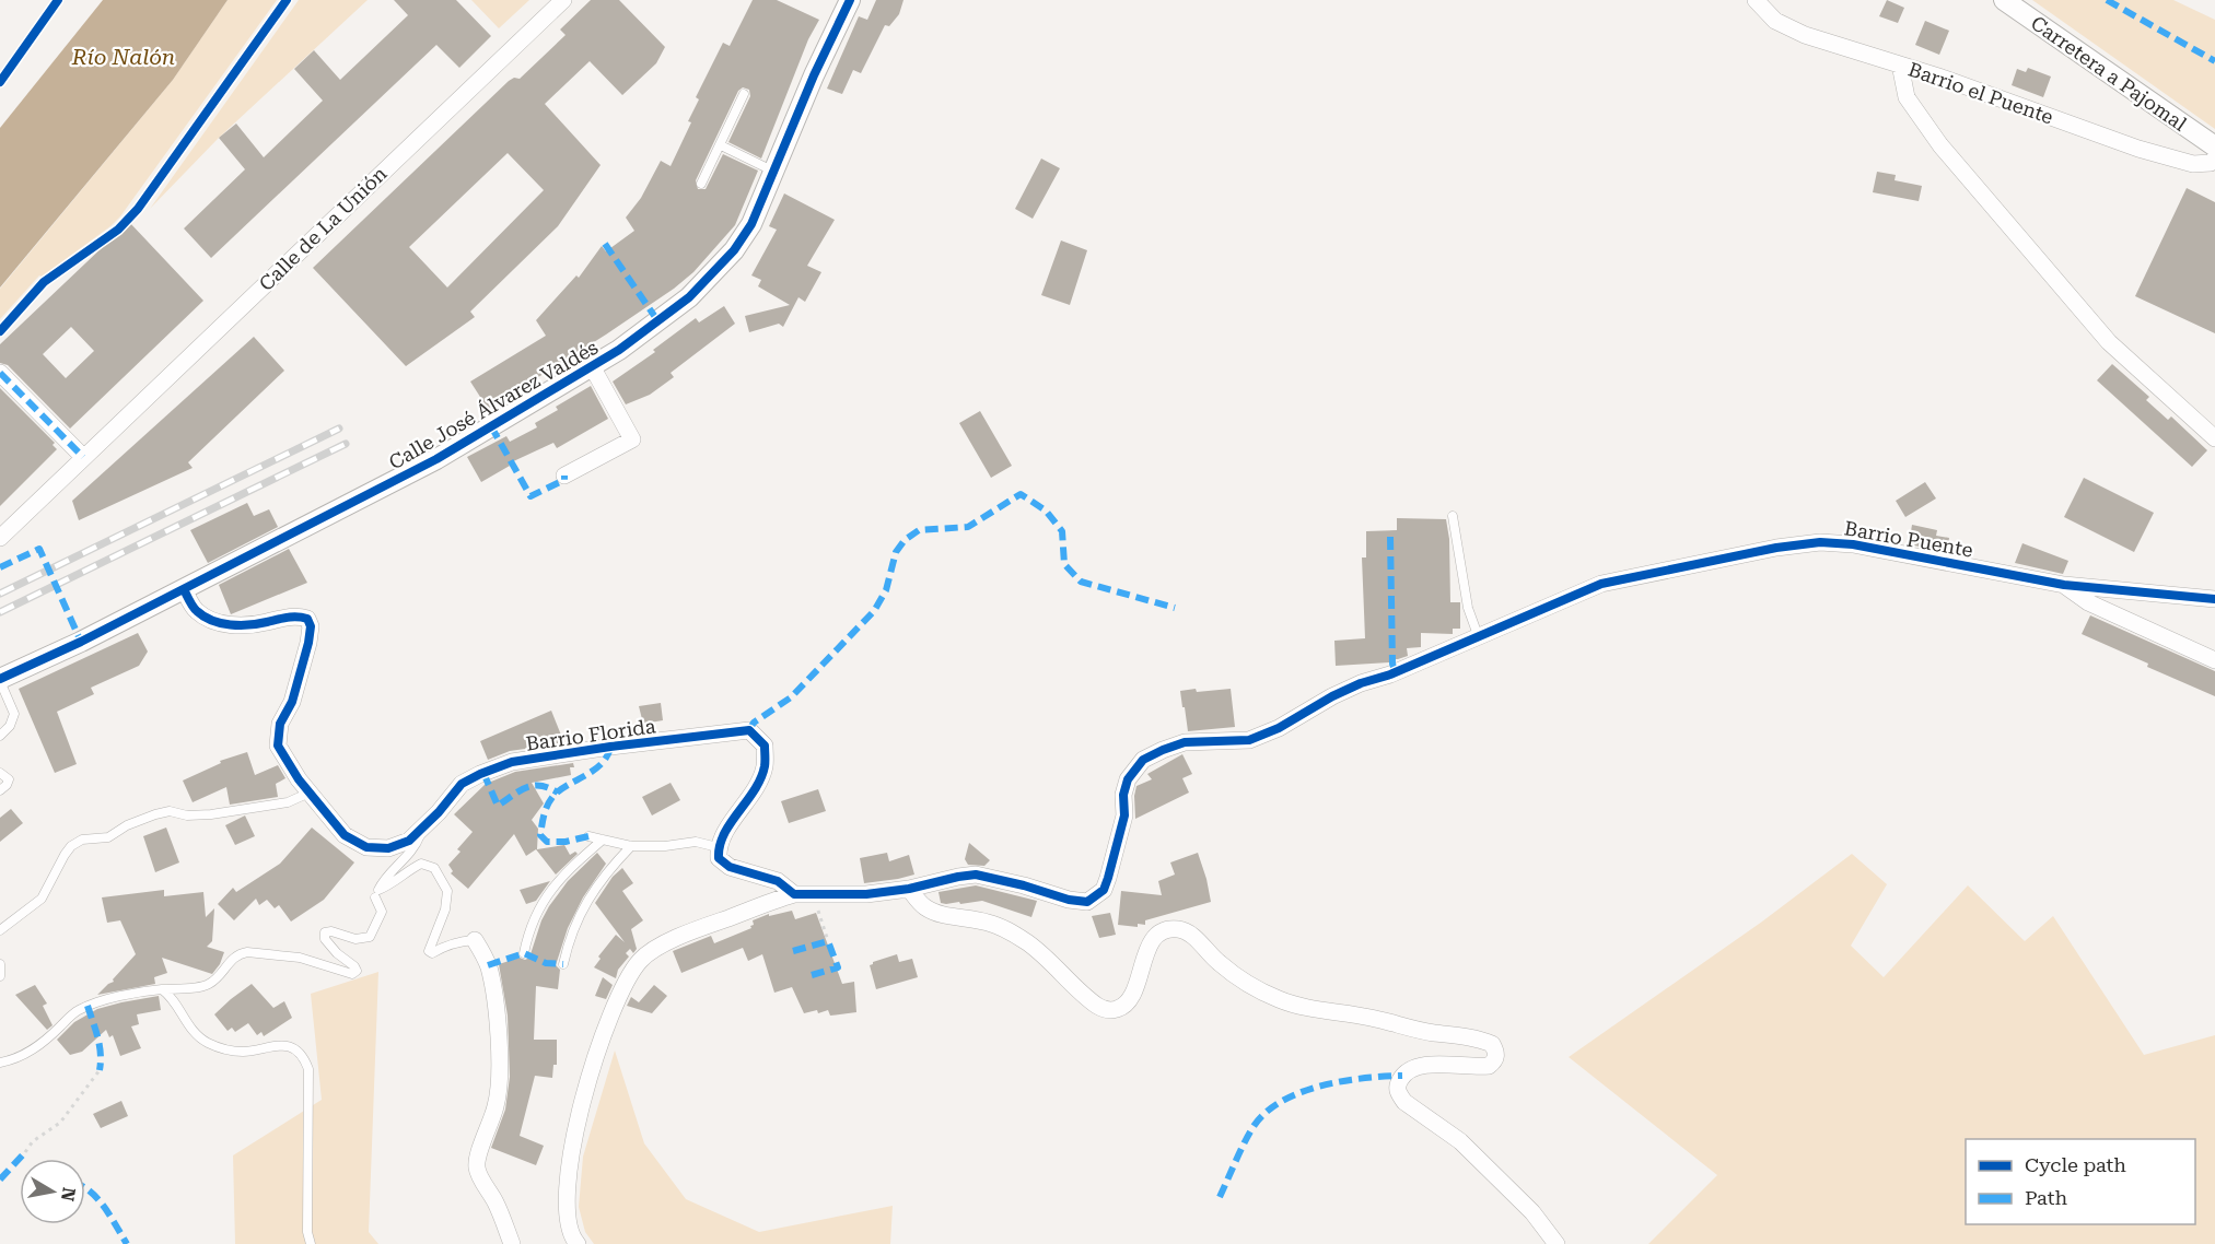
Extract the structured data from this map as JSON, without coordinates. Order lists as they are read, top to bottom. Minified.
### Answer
{"streets":{"street":["Carretera a Pajomal","Barrio el Puente","Calle de La Unión","Calle José Álvarez Valdés","Barrio Puente","Barrio Florida"]},"crossings":[["Calle José Álvarez Valdés","Barrio Florida"]],"water":["Río Nalón"],"legend":["Cycle path","Path"],"north":"right"}
